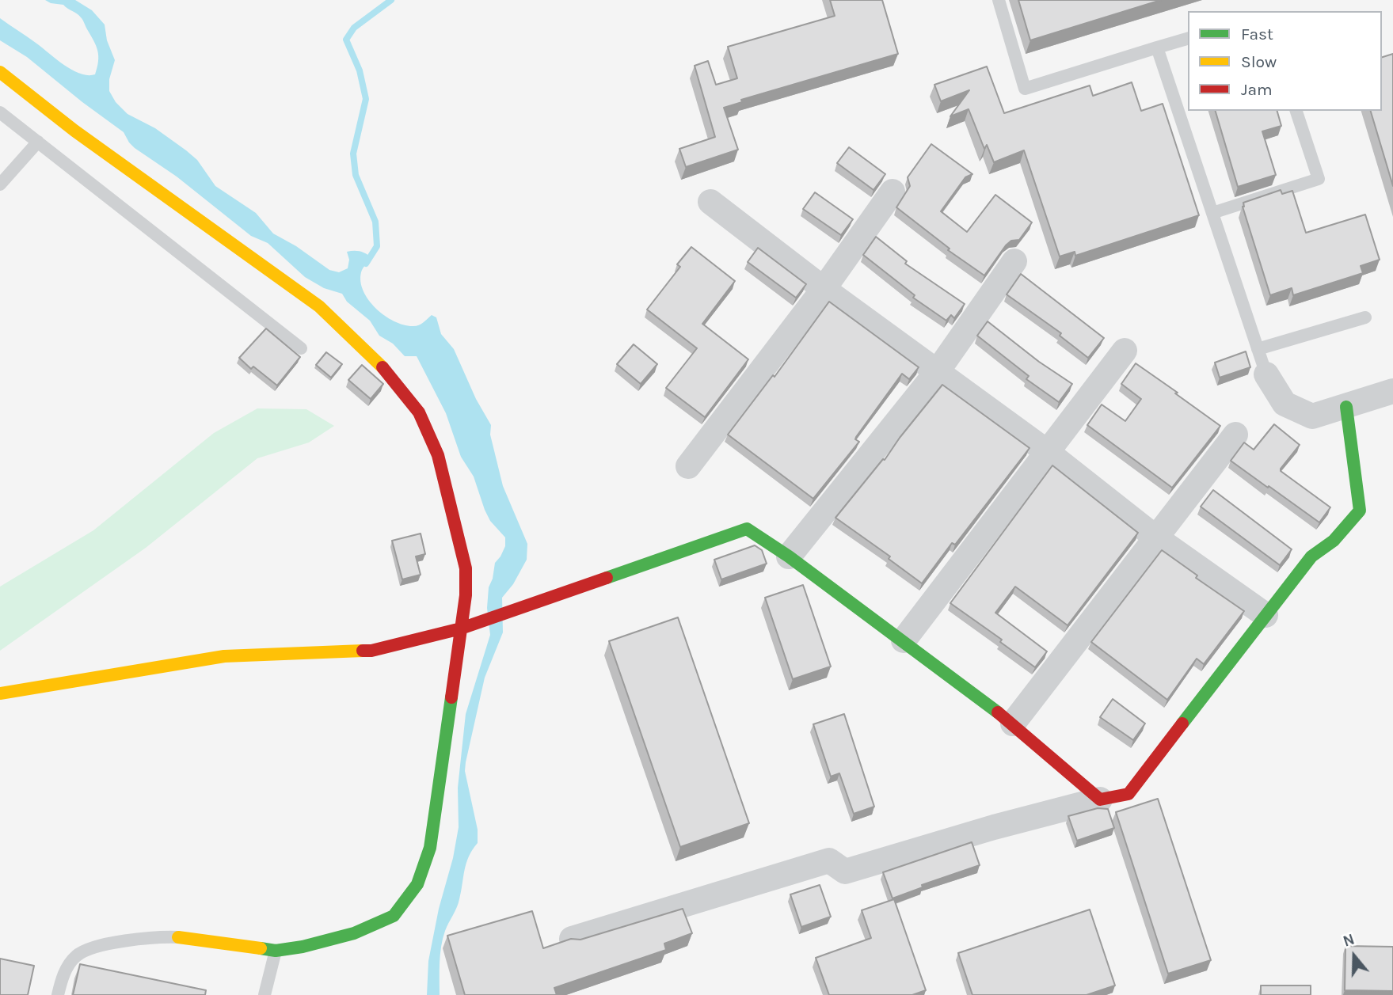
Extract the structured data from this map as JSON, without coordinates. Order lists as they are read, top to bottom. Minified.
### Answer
{"legend":["Fast","Slow","Jam"],"north":"top"}
